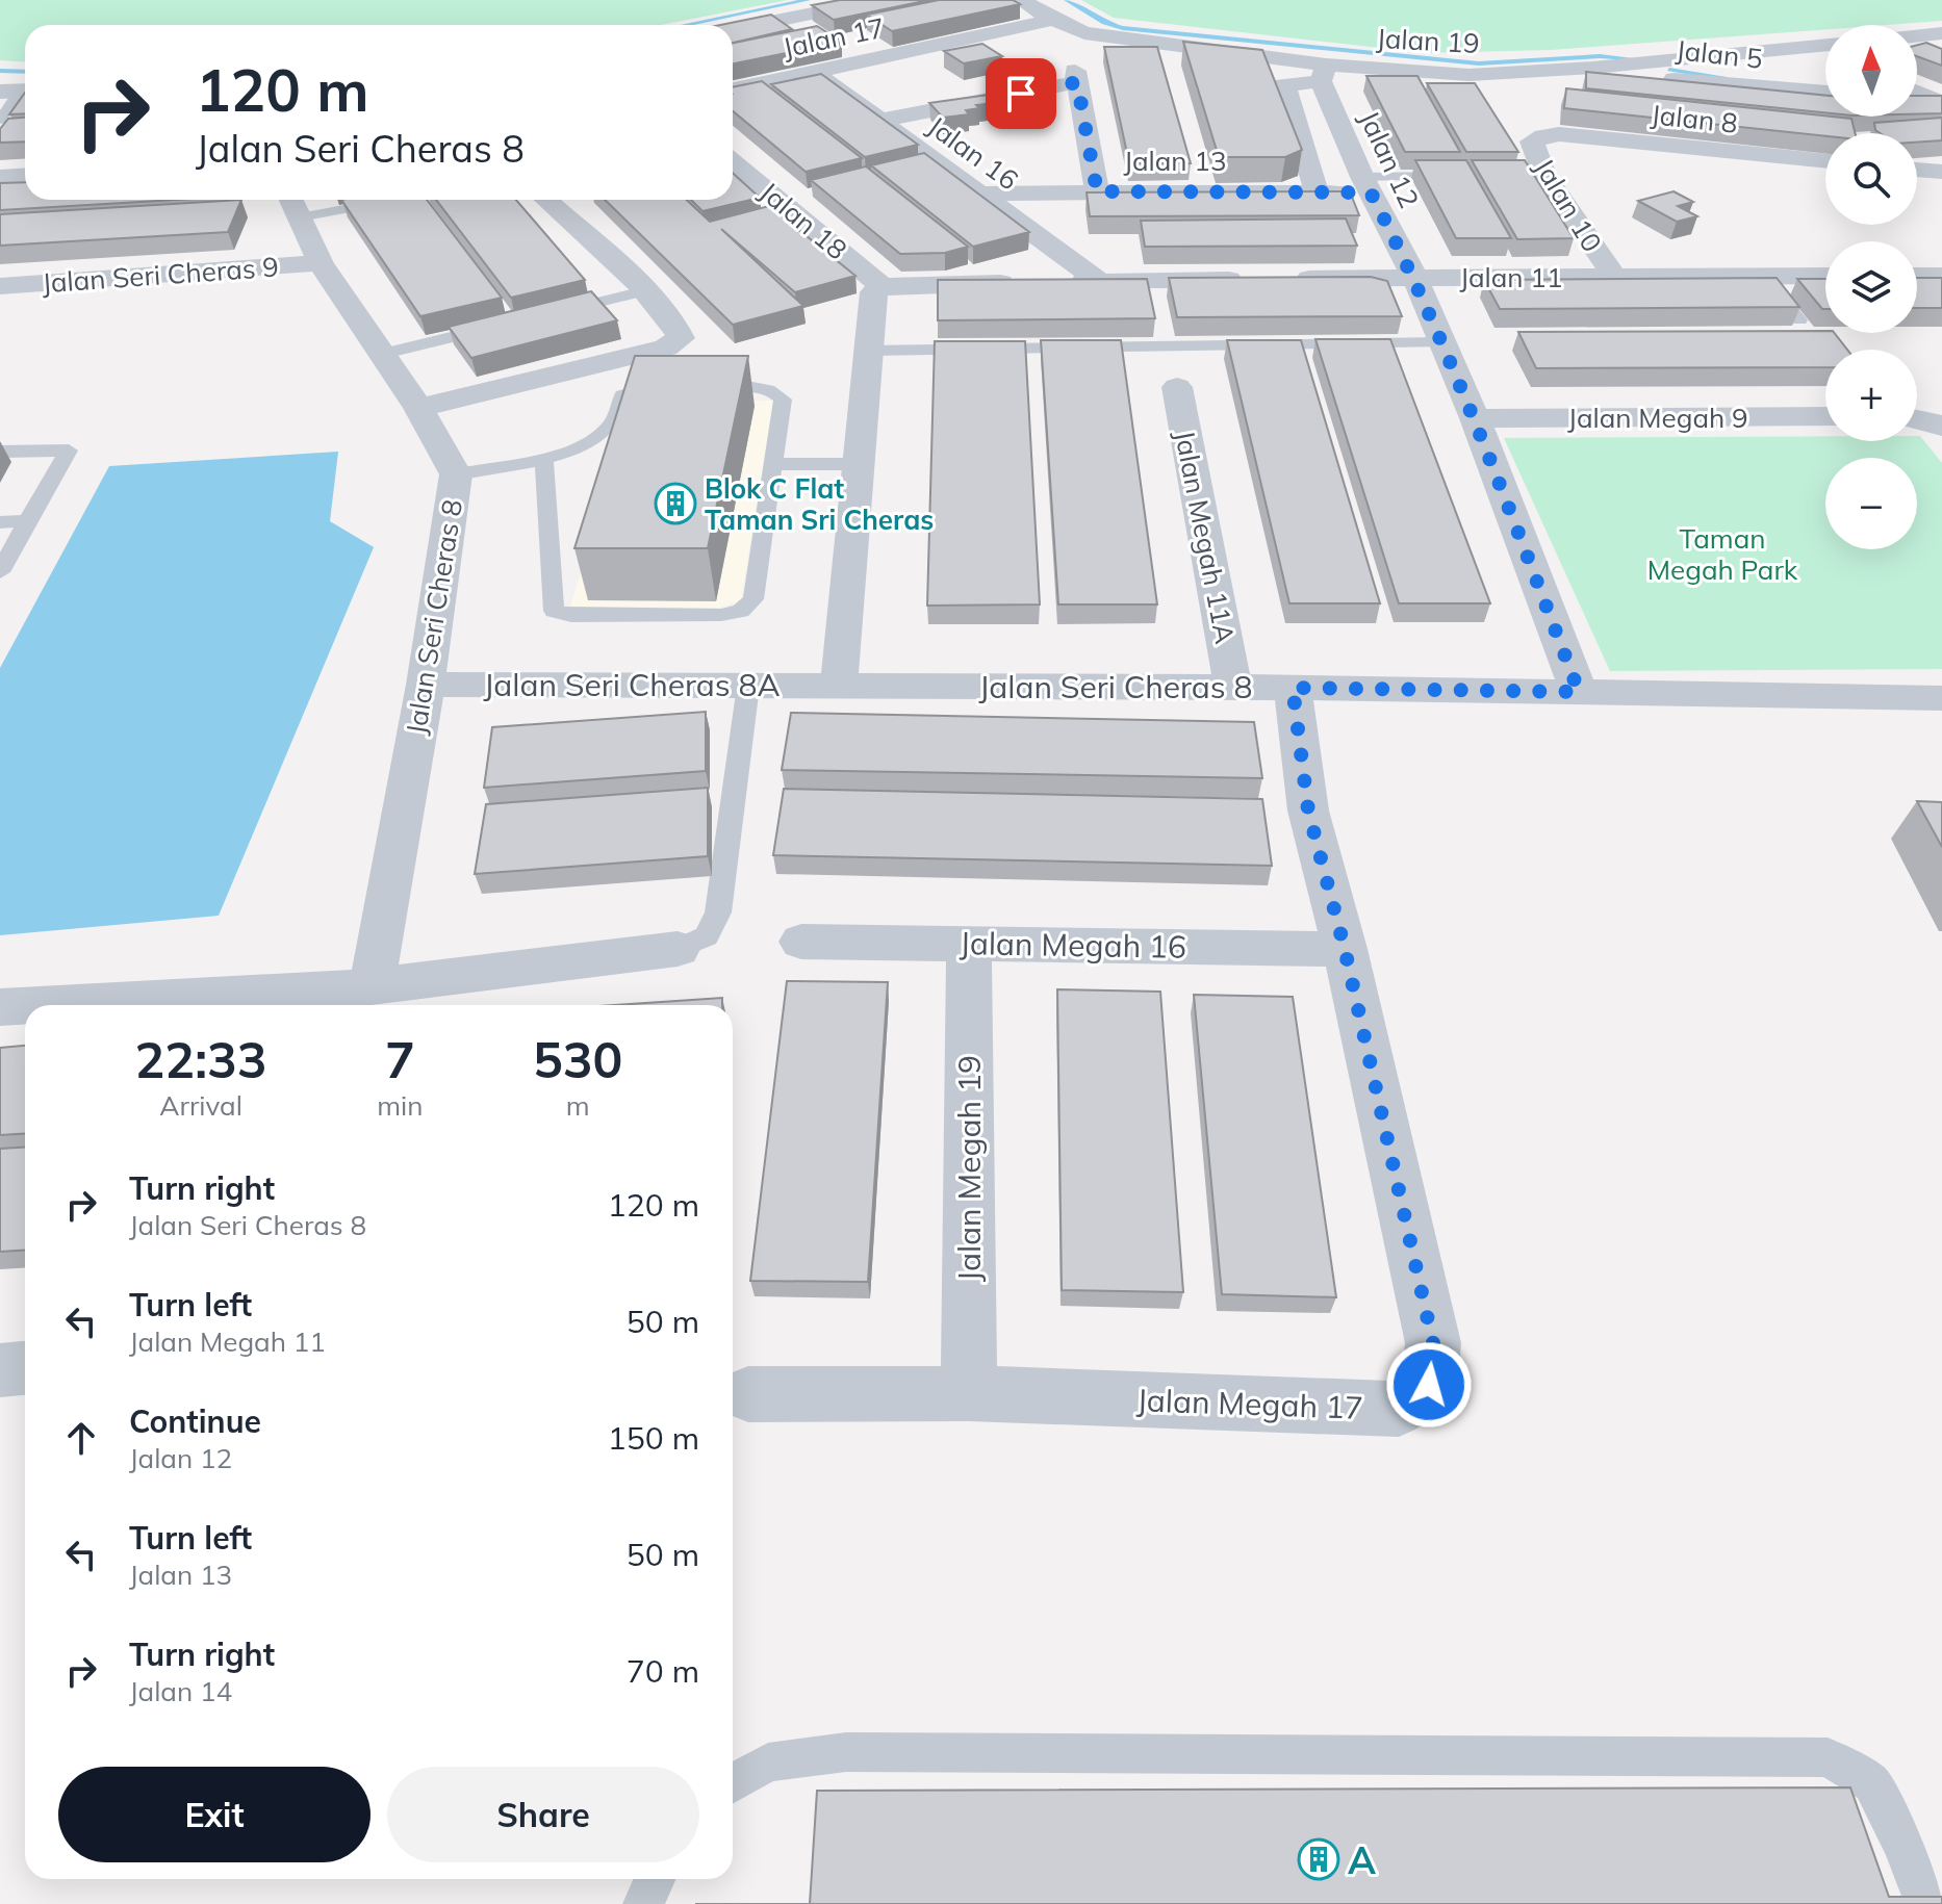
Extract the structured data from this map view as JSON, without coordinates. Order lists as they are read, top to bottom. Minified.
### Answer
{"streets":{"street":["Jalan 17","Jalan 19","Jalan 5","Jalan 8","Jalan 16","Jalan 12","Jalan 13","Jalan 10","Jalan 18","Jalan Seri Cheras 9","Jalan 11","Jalan Megah 9","Jalan Megah 11A","Jalan Seri Cheras 8","Jalan Seri Cheras 8A","Jalan Megah 16","Jalan Megah 19","Jalan Megah 17"]},"crossings":[["Jalan 17","Jalan 19"],["Jalan 17","Jalan 16"],["Jalan 19","Jalan 5"],["Jalan 19","Jalan 12"],["Jalan 8","Jalan 10"],["Jalan 16","Jalan 13"],["Jalan 12","Jalan 13"],["Jalan 12","Jalan 11"],["Jalan 12","Jalan Megah 9"],["Jalan 12","Jalan Seri Cheras 8"],["Jalan 10","Jalan 11"],["Jalan Seri Cheras 9","Jalan Seri Cheras 8"],["Jalan Megah 11A","Jalan Seri Cheras 8"],["Jalan Seri Cheras 8","Jalan Seri Cheras 8A"],["Jalan Seri Cheras 8","Jalan Megah 17"],["Jalan Megah 16","Jalan Megah 19"],["Jalan Megah 16","Jalan Megah 17"],["Jalan Megah 19","Jalan Megah 17"]],"parks":["Taman Megah Park"],"places":{"building":["Blok C Flat Taman Sri Cheras","A"]},"north":"top","page":{"map_buttons":["+","−"],"turn":["120 m","Jalan Seri Cheras 8"],"eta":["22:33","Arrival","7","min","530","m"],"list":[{"name":"Turn right","note":"Jalan Seri Cheras 8","value":"120 m"},{"name":"Turn left","note":"Jalan Megah 11","value":"50 m"},{"name":"Continue","note":"Jalan 12","value":"150 m"},{"name":"Turn left","note":"Jalan 13","value":"50 m"},{"name":"Turn right","note":"Jalan 14","value":"70 m"}],"buttons":["Exit","Share"]}}
